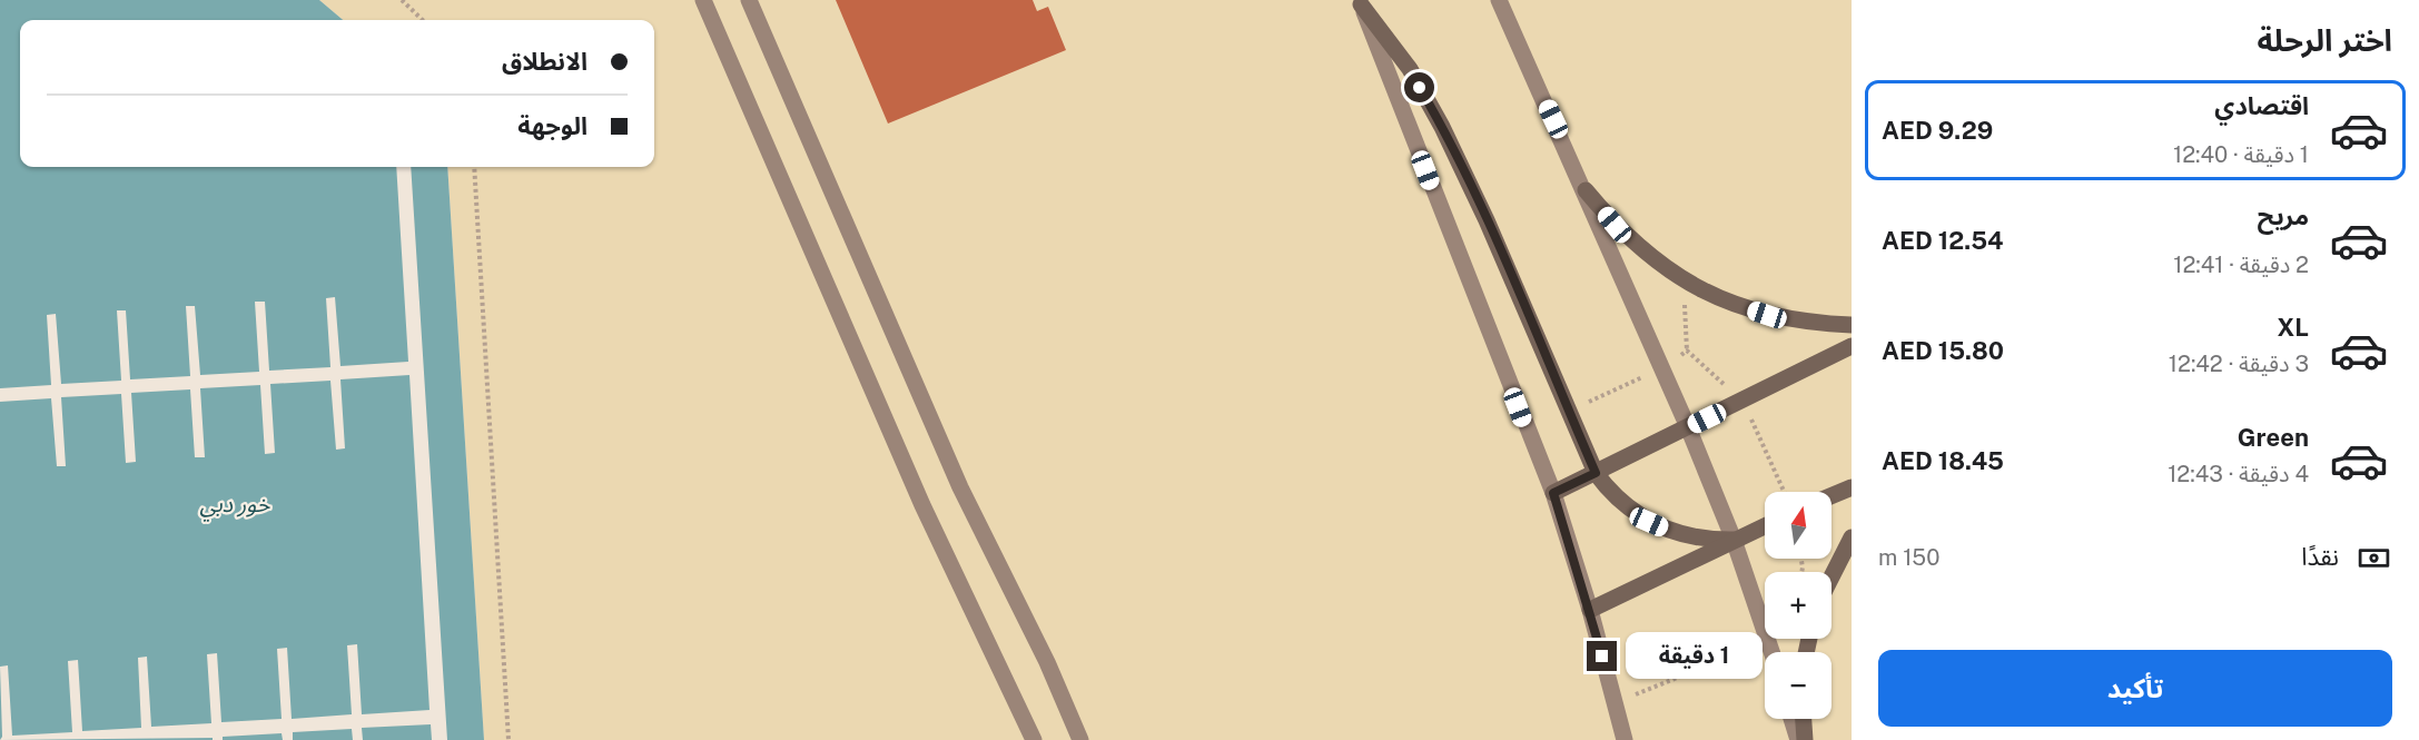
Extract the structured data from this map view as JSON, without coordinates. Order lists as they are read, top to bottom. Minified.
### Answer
{"water":["خور دبي"],"north":"top","page":{"heading":"اختر الرحلة","banner":["الانطلاق","الوجهة"],"list":[{"name":"اقتصادي","note":"1 دقيقة · 12:40","value":"AED 9.29"},{"name":"مريح","note":"2 دقيقة · 12:41","value":"AED 12.54"},{"name":"XL","note":"3 دقيقة · 12:42","value":"AED 15.80"},{"name":"Green","note":"4 دقيقة · 12:43","value":"AED 18.45"}],"map_buttons":["+","−"],"pay":["نقدًا","150 m"],"bubble":"1 دقيقة","buttons":"تأكيد"}}
